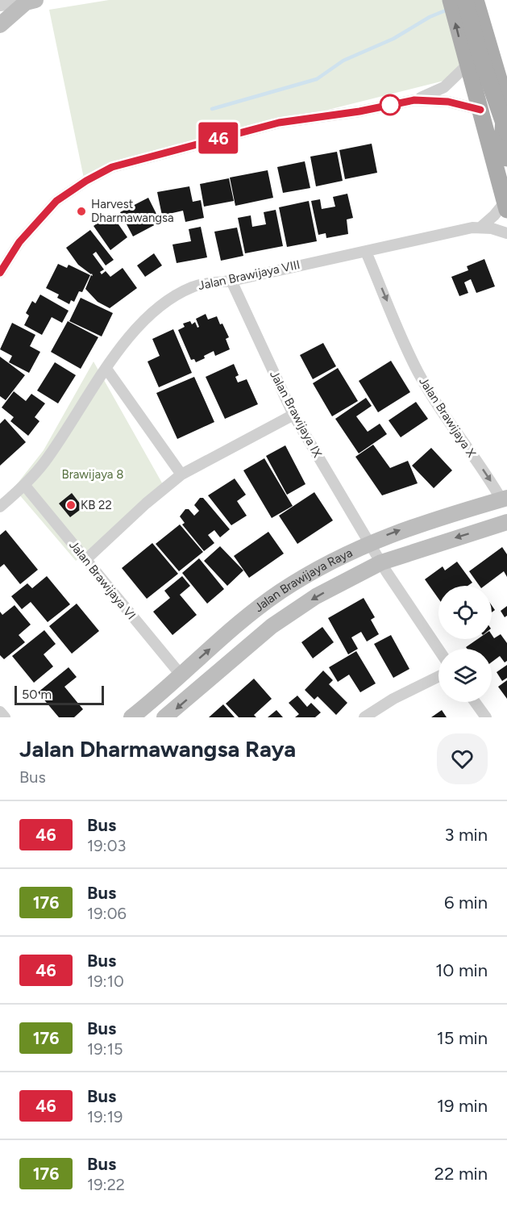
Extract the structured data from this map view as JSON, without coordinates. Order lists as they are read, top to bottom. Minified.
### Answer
{"streets":{"street":["Jalan Brawijaya VIII","Jalan Brawijaya IX","Jalan Brawijaya X","Jalan Brawijaya VI","Jalan Brawijaya Raya"]},"crossings":[["Jalan Brawijaya VIII","Jalan Brawijaya IX"],["Jalan Brawijaya VIII","Jalan Brawijaya X"],["Jalan Brawijaya VIII","Jalan Brawijaya VI"],["Jalan Brawijaya IX","Jalan Brawijaya Raya"],["Jalan Brawijaya X","Jalan Brawijaya Raya"],["Jalan Brawijaya VI","Jalan Brawijaya Raya"]],"one_way":["Jalan Brawijaya X"],"parks":["Brawijaya 8"],"places":["Harvest Dharmawangsa","KB 22"],"lines":["bus line 46"],"scale_bar":"50 m","page":{"on_map":"46","scale":"50 m","heading":["Jalan Dharmawangsa Raya","Bus"],"list":[{"mark":"46","name":"Bus","note":"19:03","value":"3 min"},{"mark":"176","name":"Bus","note":"19:06","value":"6 min"},{"mark":"46","name":"Bus","note":"19:10","value":"10 min"},{"mark":"176","name":"Bus","note":"19:15","value":"15 min"},{"mark":"46","name":"Bus","note":"19:19","value":"19 min"},{"mark":"176","name":"Bus","note":"19:22","value":"22 min"}]}}
